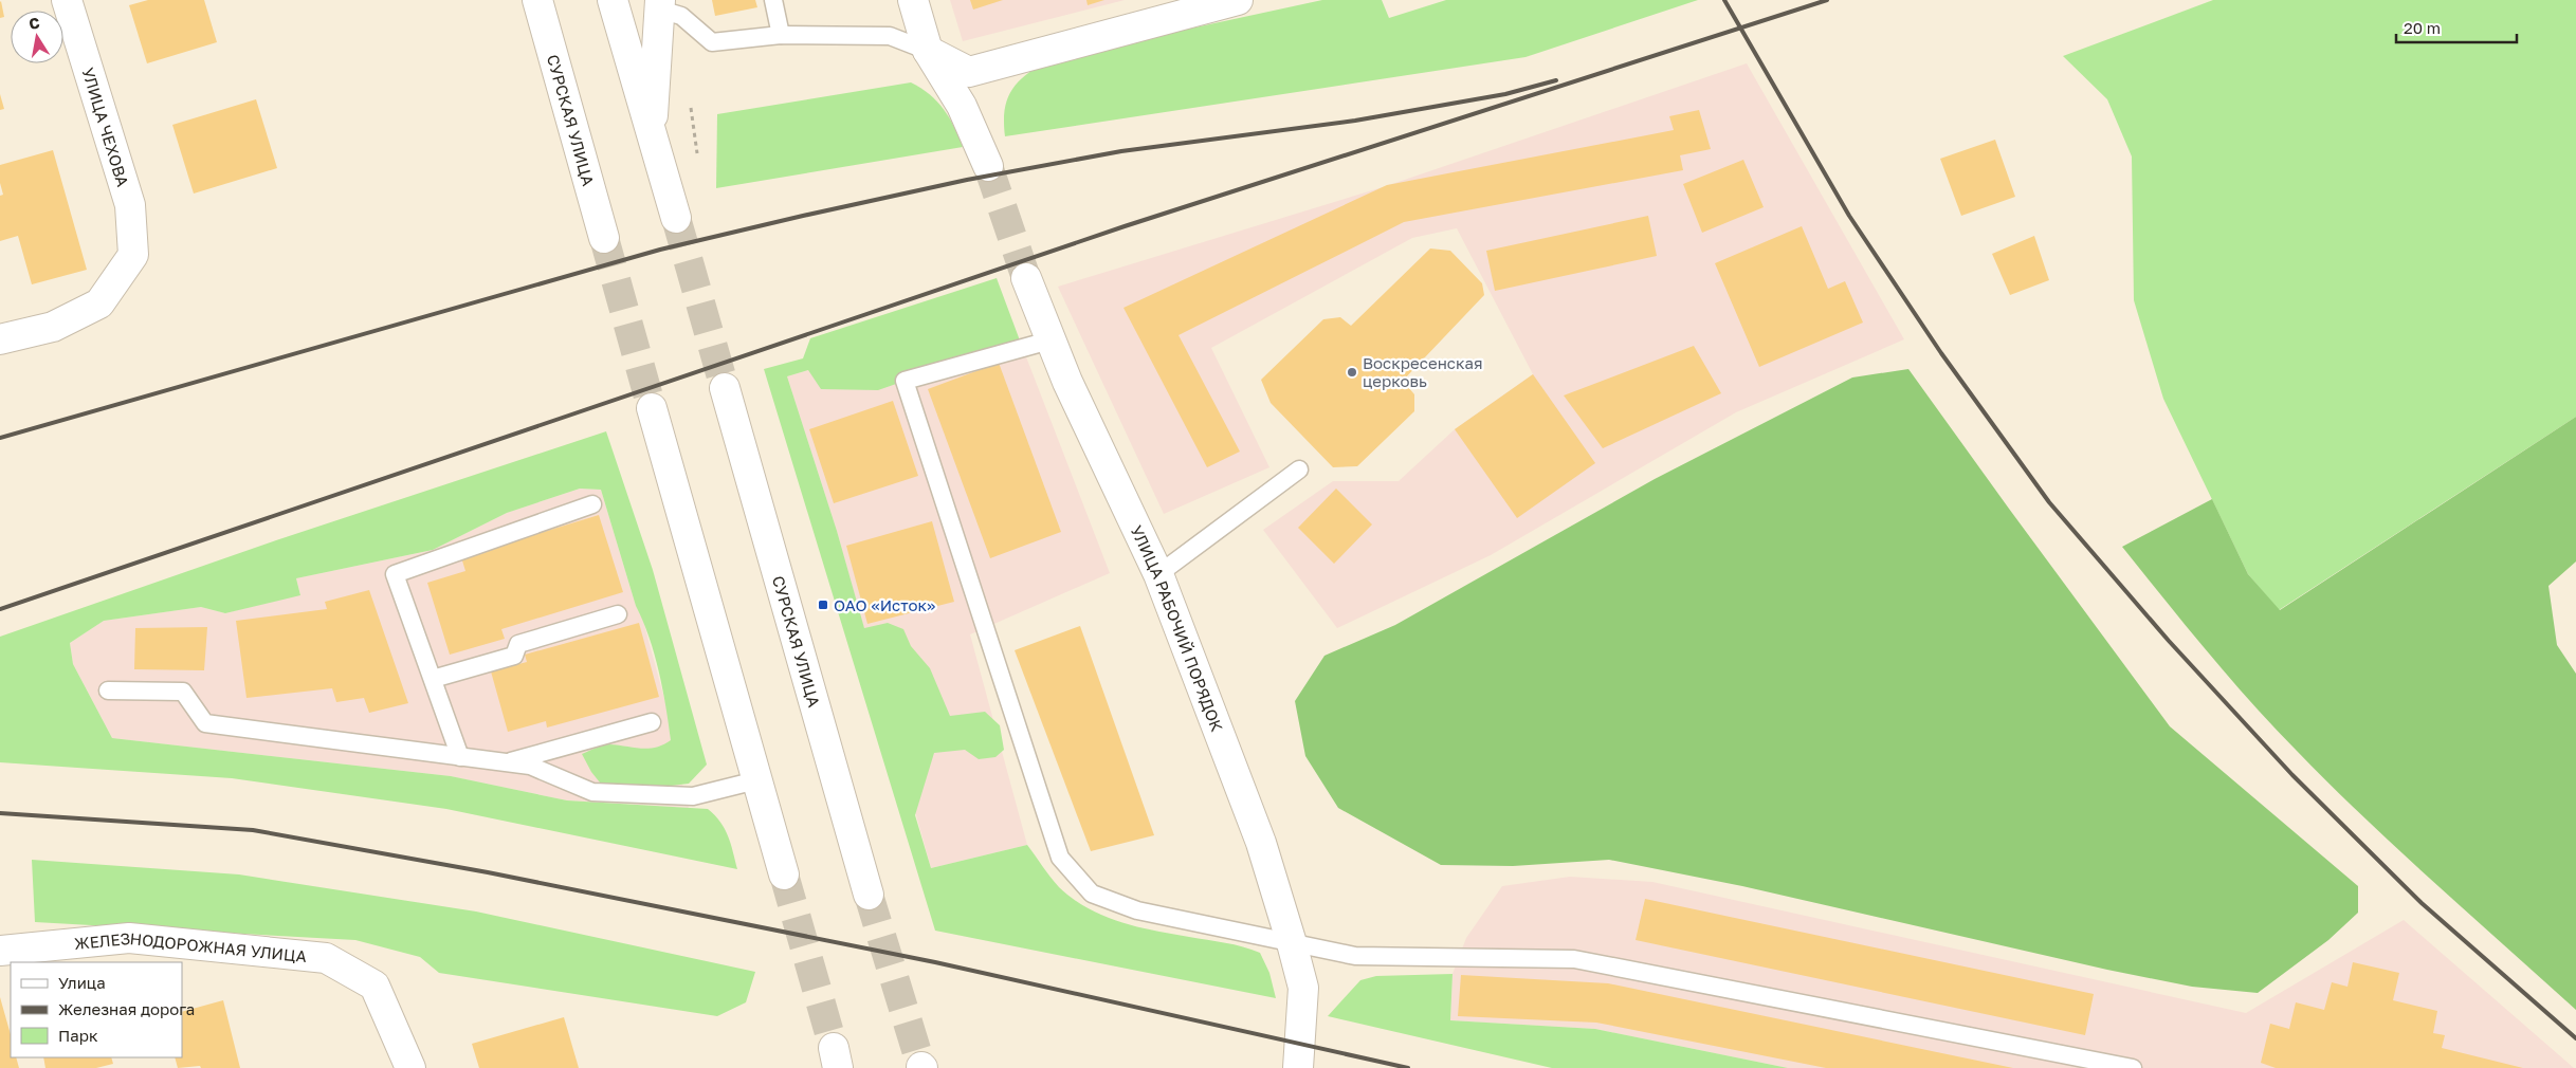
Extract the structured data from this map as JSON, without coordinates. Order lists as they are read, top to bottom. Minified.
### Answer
{"streets":{"street":["СУРСКАЯ УЛИЦА","УЛИЦА ЧЕХОВА","УЛИЦА РАБОЧИЙ ПОРЯДОК","ЖЕЛЕЗНОДОРОЖНАЯ УЛИЦА"]},"places":{"other":["Воскресенская церковь"],"transit":["ОАО «Исток»"]},"legend":["Улица","Железная дорога","Парк"],"scale_bar":"20 m","north":"top"}
